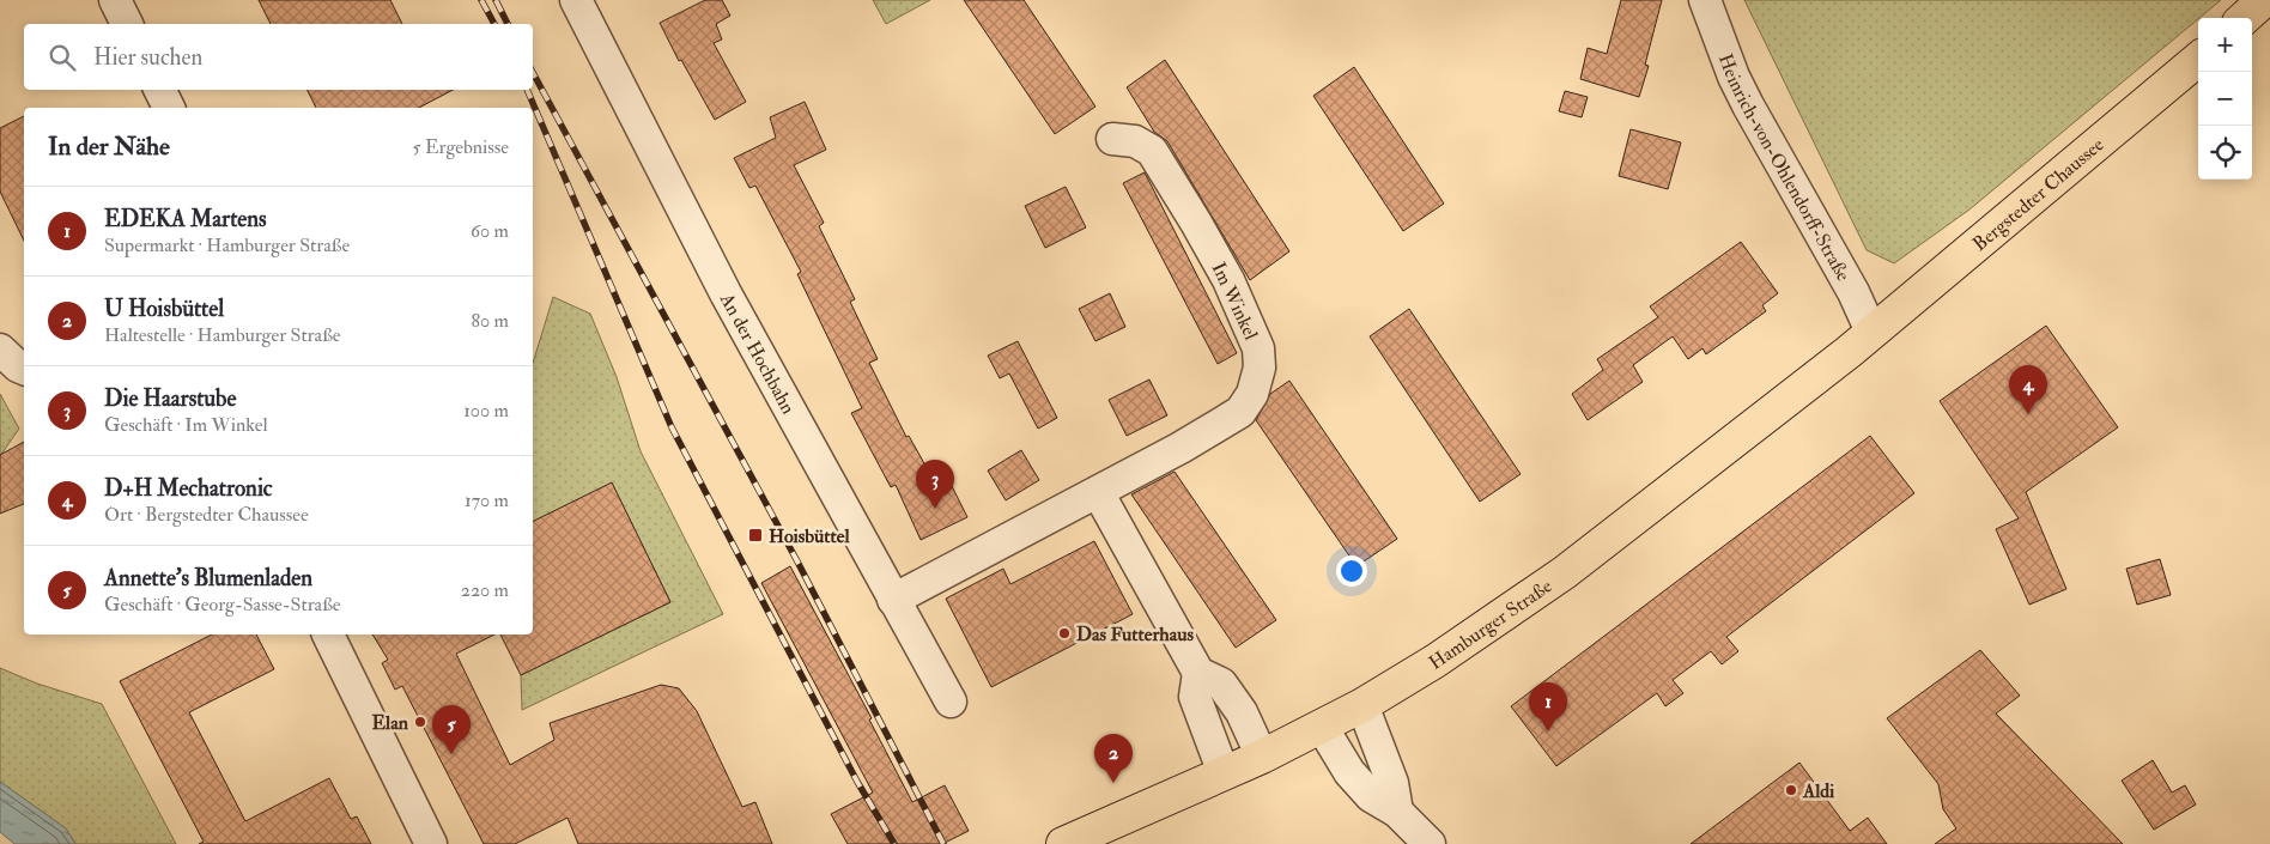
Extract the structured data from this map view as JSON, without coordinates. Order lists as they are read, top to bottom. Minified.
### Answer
{"streets":{"main road":["Bergstedter Chaussee","Hamburger Straße"],"street":["Heinrich-von-Ohlendorff-Straße","Im Winkel","An der Hochbahn"]},"crossings":[["Heinrich-von-Ohlendorff-Straße","Bergstedter Chaussee"],["Heinrich-von-Ohlendorff-Straße","Hamburger Straße"],["Bergstedter Chaussee","Hamburger Straße"],["Im Winkel","An der Hochbahn"]],"places":{"transit":["Hoisbüttel"],"other":["Das Futterhaus","Elan","Aldi"]},"page":{"map_buttons":["+","−"],"search":"Hier suchen","heading":["In der Nähe","5 Ergebnisse"],"list":[{"mark":"1","name":"EDEKA Martens","note":"Supermarkt · Hamburger Straße","value":"60 m"},{"mark":"2","name":"U Hoisbüttel","note":"Haltestelle · Hamburger Straße","value":"80 m"},{"mark":"3","name":"Die Haarstube","note":"Geschäft · Im Winkel","value":"100 m"},{"mark":"4","name":"D+H Mechatronic","note":"Ort · Bergstedter Chaussee","value":"170 m"},{"mark":"5","name":"Annette’s Blumenladen","note":"Geschäft · Georg-Sasse-Straße","value":"220 m"}],"pins":["4","3","1","5","2"]}}
